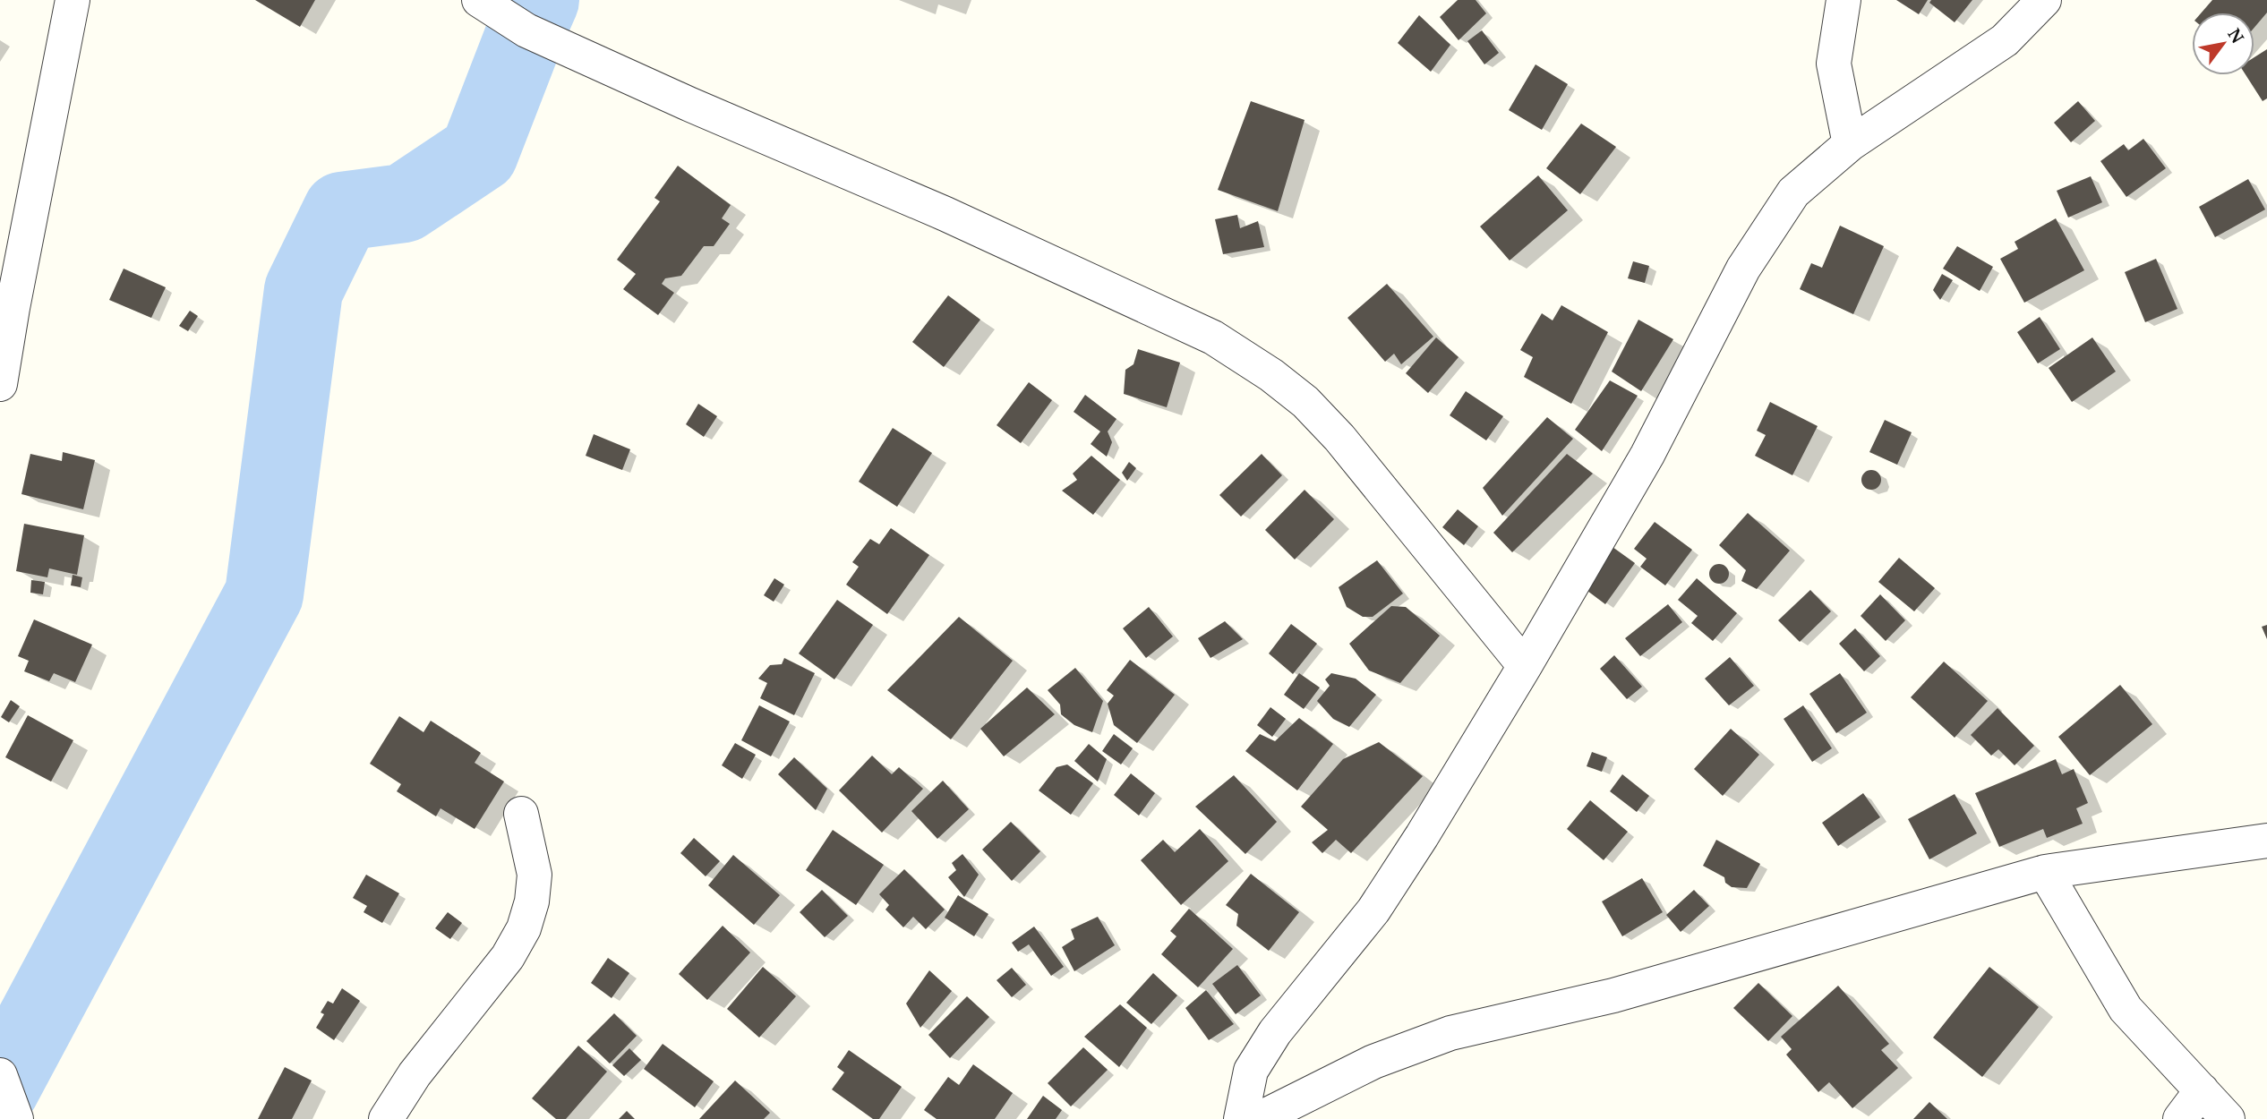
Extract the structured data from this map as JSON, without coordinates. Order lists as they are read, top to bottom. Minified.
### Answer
{"north":"top right"}
